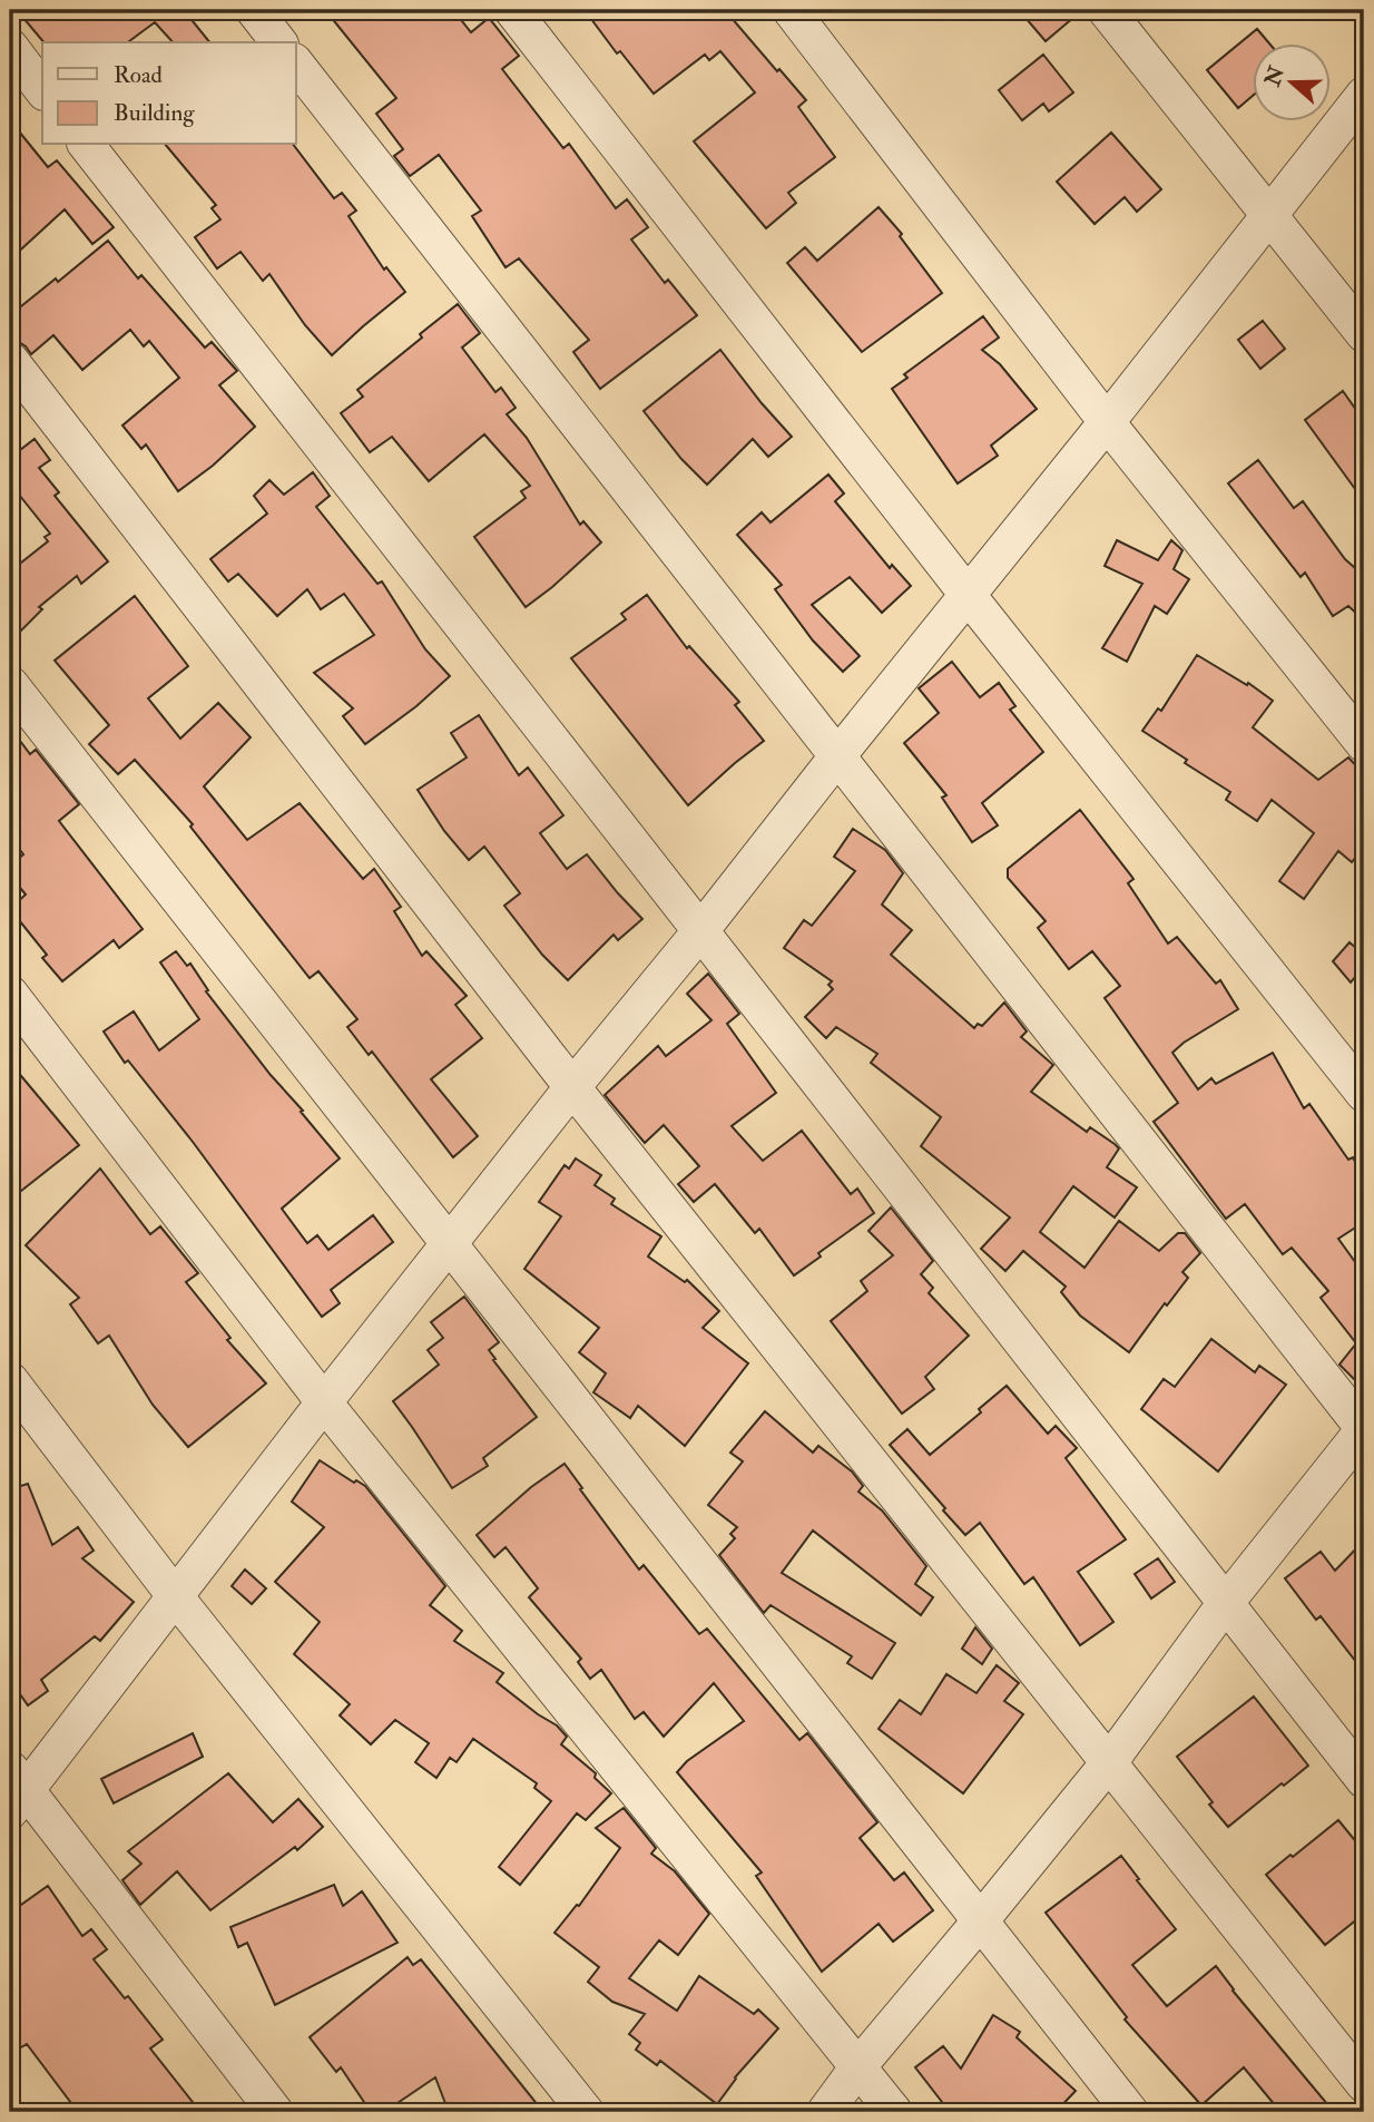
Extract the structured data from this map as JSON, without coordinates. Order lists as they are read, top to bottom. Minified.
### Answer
{"legend":["Road","Building"],"north":"left"}
